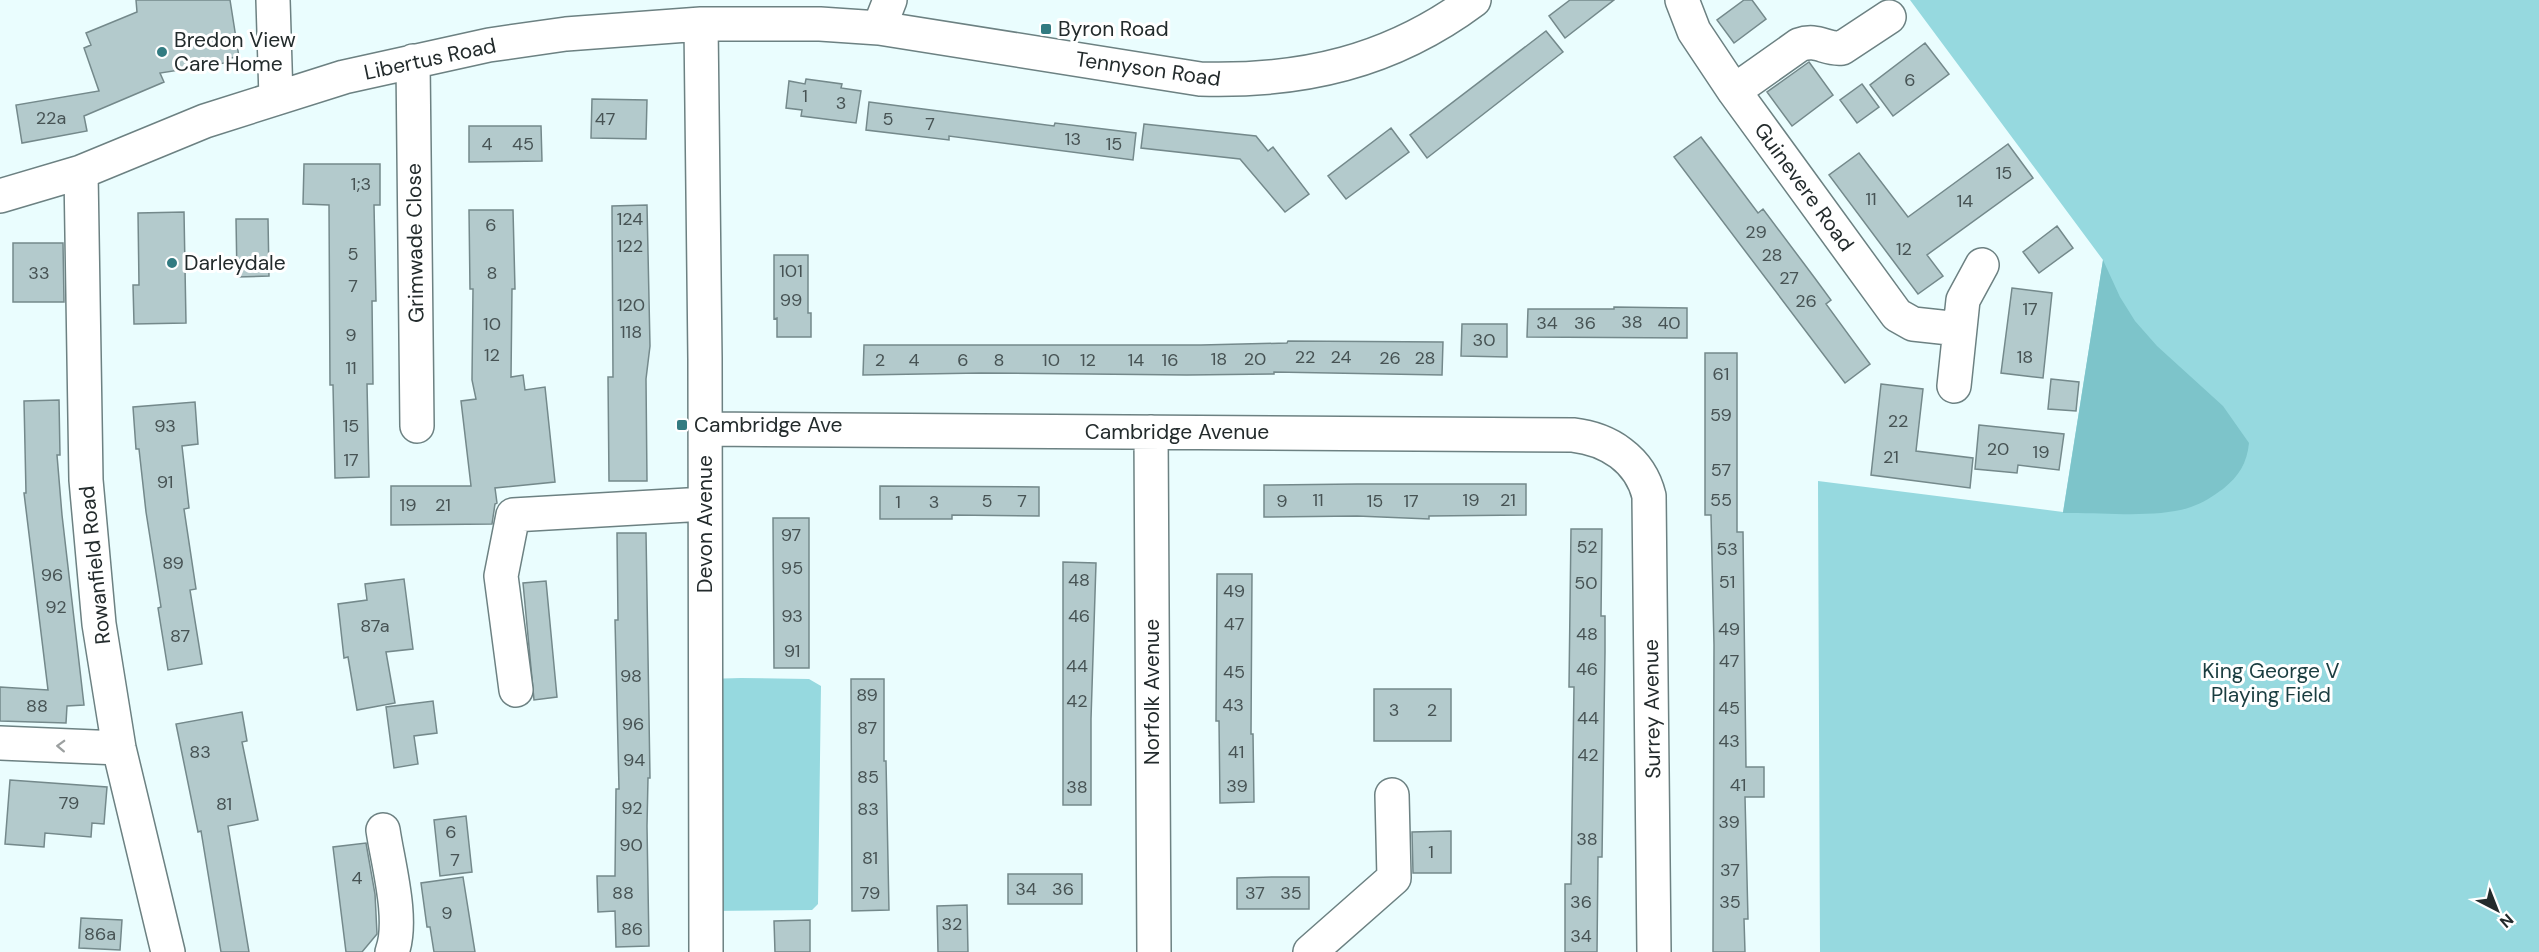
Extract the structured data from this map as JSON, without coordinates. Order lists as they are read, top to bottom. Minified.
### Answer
{"streets":{"street":["Libertus Road","Tennyson Road","Guinevere Road","Grimwade Close","Cambridge Avenue","Devon Avenue","Rowanfield Road","Norfolk Avenue","Surrey Avenue"]},"crossings":[["Libertus Road","Tennyson Road"],["Libertus Road","Grimwade Close"],["Libertus Road","Devon Avenue"],["Libertus Road","Rowanfield Road"],["Cambridge Avenue","Devon Avenue"],["Cambridge Avenue","Norfolk Avenue"],["Cambridge Avenue","Surrey Avenue"]],"parks":["King George V Playing Field"],"places":{"transit":["Byron Road","Cambridge Ave"],"other":["Bredon View Care Home","Darleydale"]},"house_numbers":["6","1","3","22a","47","5","7","13","4","45","15","15","1;3","11","14","124","6","29","122","12","5","28","101","33","8","27","7","99","26","120","17","38","34","36","40","10","118","9","30","12","22","24","18","26","28","18","20","2","4","6","8","10","12","14","16","11","61","59","22","93","15","20","19","21","17","57","91","11","19","21","55","5","7","9","15","17","1","3","19","21","97","52","53","89","95","96","48","51","50","49","92","93","46","47","87a","49","48","87","91","47","44","46","45","98","89","42","43","88","45","3","2","44","96","87","43","83","41","42","94","85","41","39","38","79","81","92","83","39","6","38","90","1","81","7","37","4","34","36","88","79","37","35","36","35","9","32","86","86a","34"],"north":"bottom right"}
